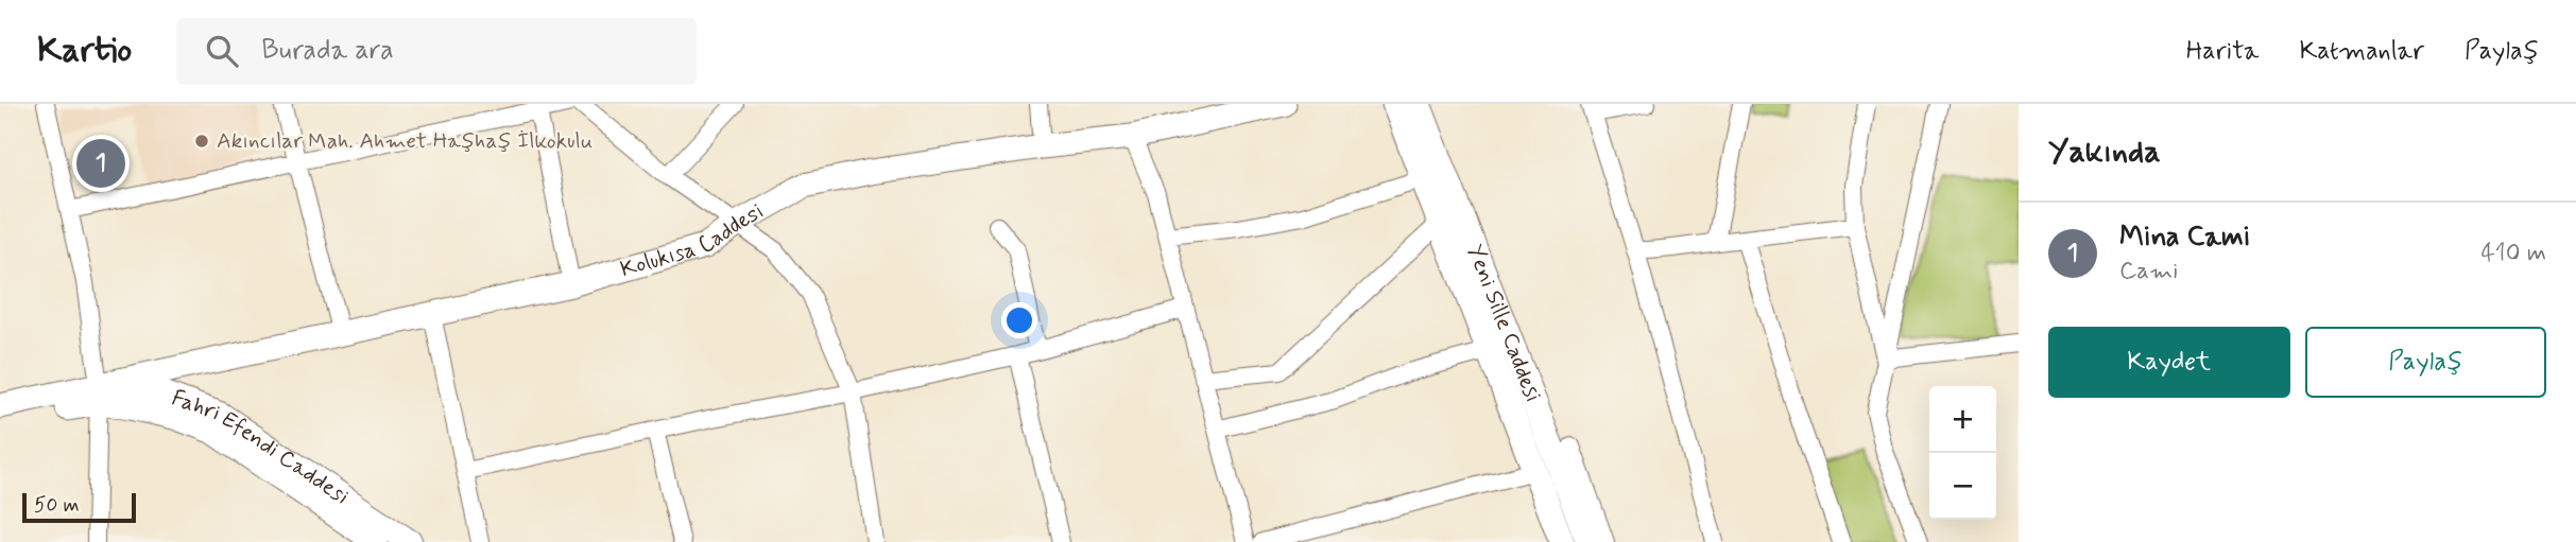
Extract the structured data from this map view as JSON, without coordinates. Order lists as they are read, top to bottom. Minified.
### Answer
{"streets":{"street":["Kolukısa Caddesi","Yeni Sille Caddesi","Fahri Efendi Caddesi"]},"crossings":[["Kolukısa Caddesi","Fahri Efendi Caddesi"]],"places":["Akıncılar Mah. Ahmet Haşhaş İlkokulu"],"scale_bar":"50 m","page":{"header":"Kartio","search":"Burada ara","nav":["Harita","Katmanlar","Paylaş"],"heading":"Yakında","pins":"1","list":[{"mark":"1","name":"Mina Cami","note":"Cami","value":"410 m"}],"buttons":["Kaydet","Paylaş"],"map_buttons":["+","−"],"scale":"50 m"}}
